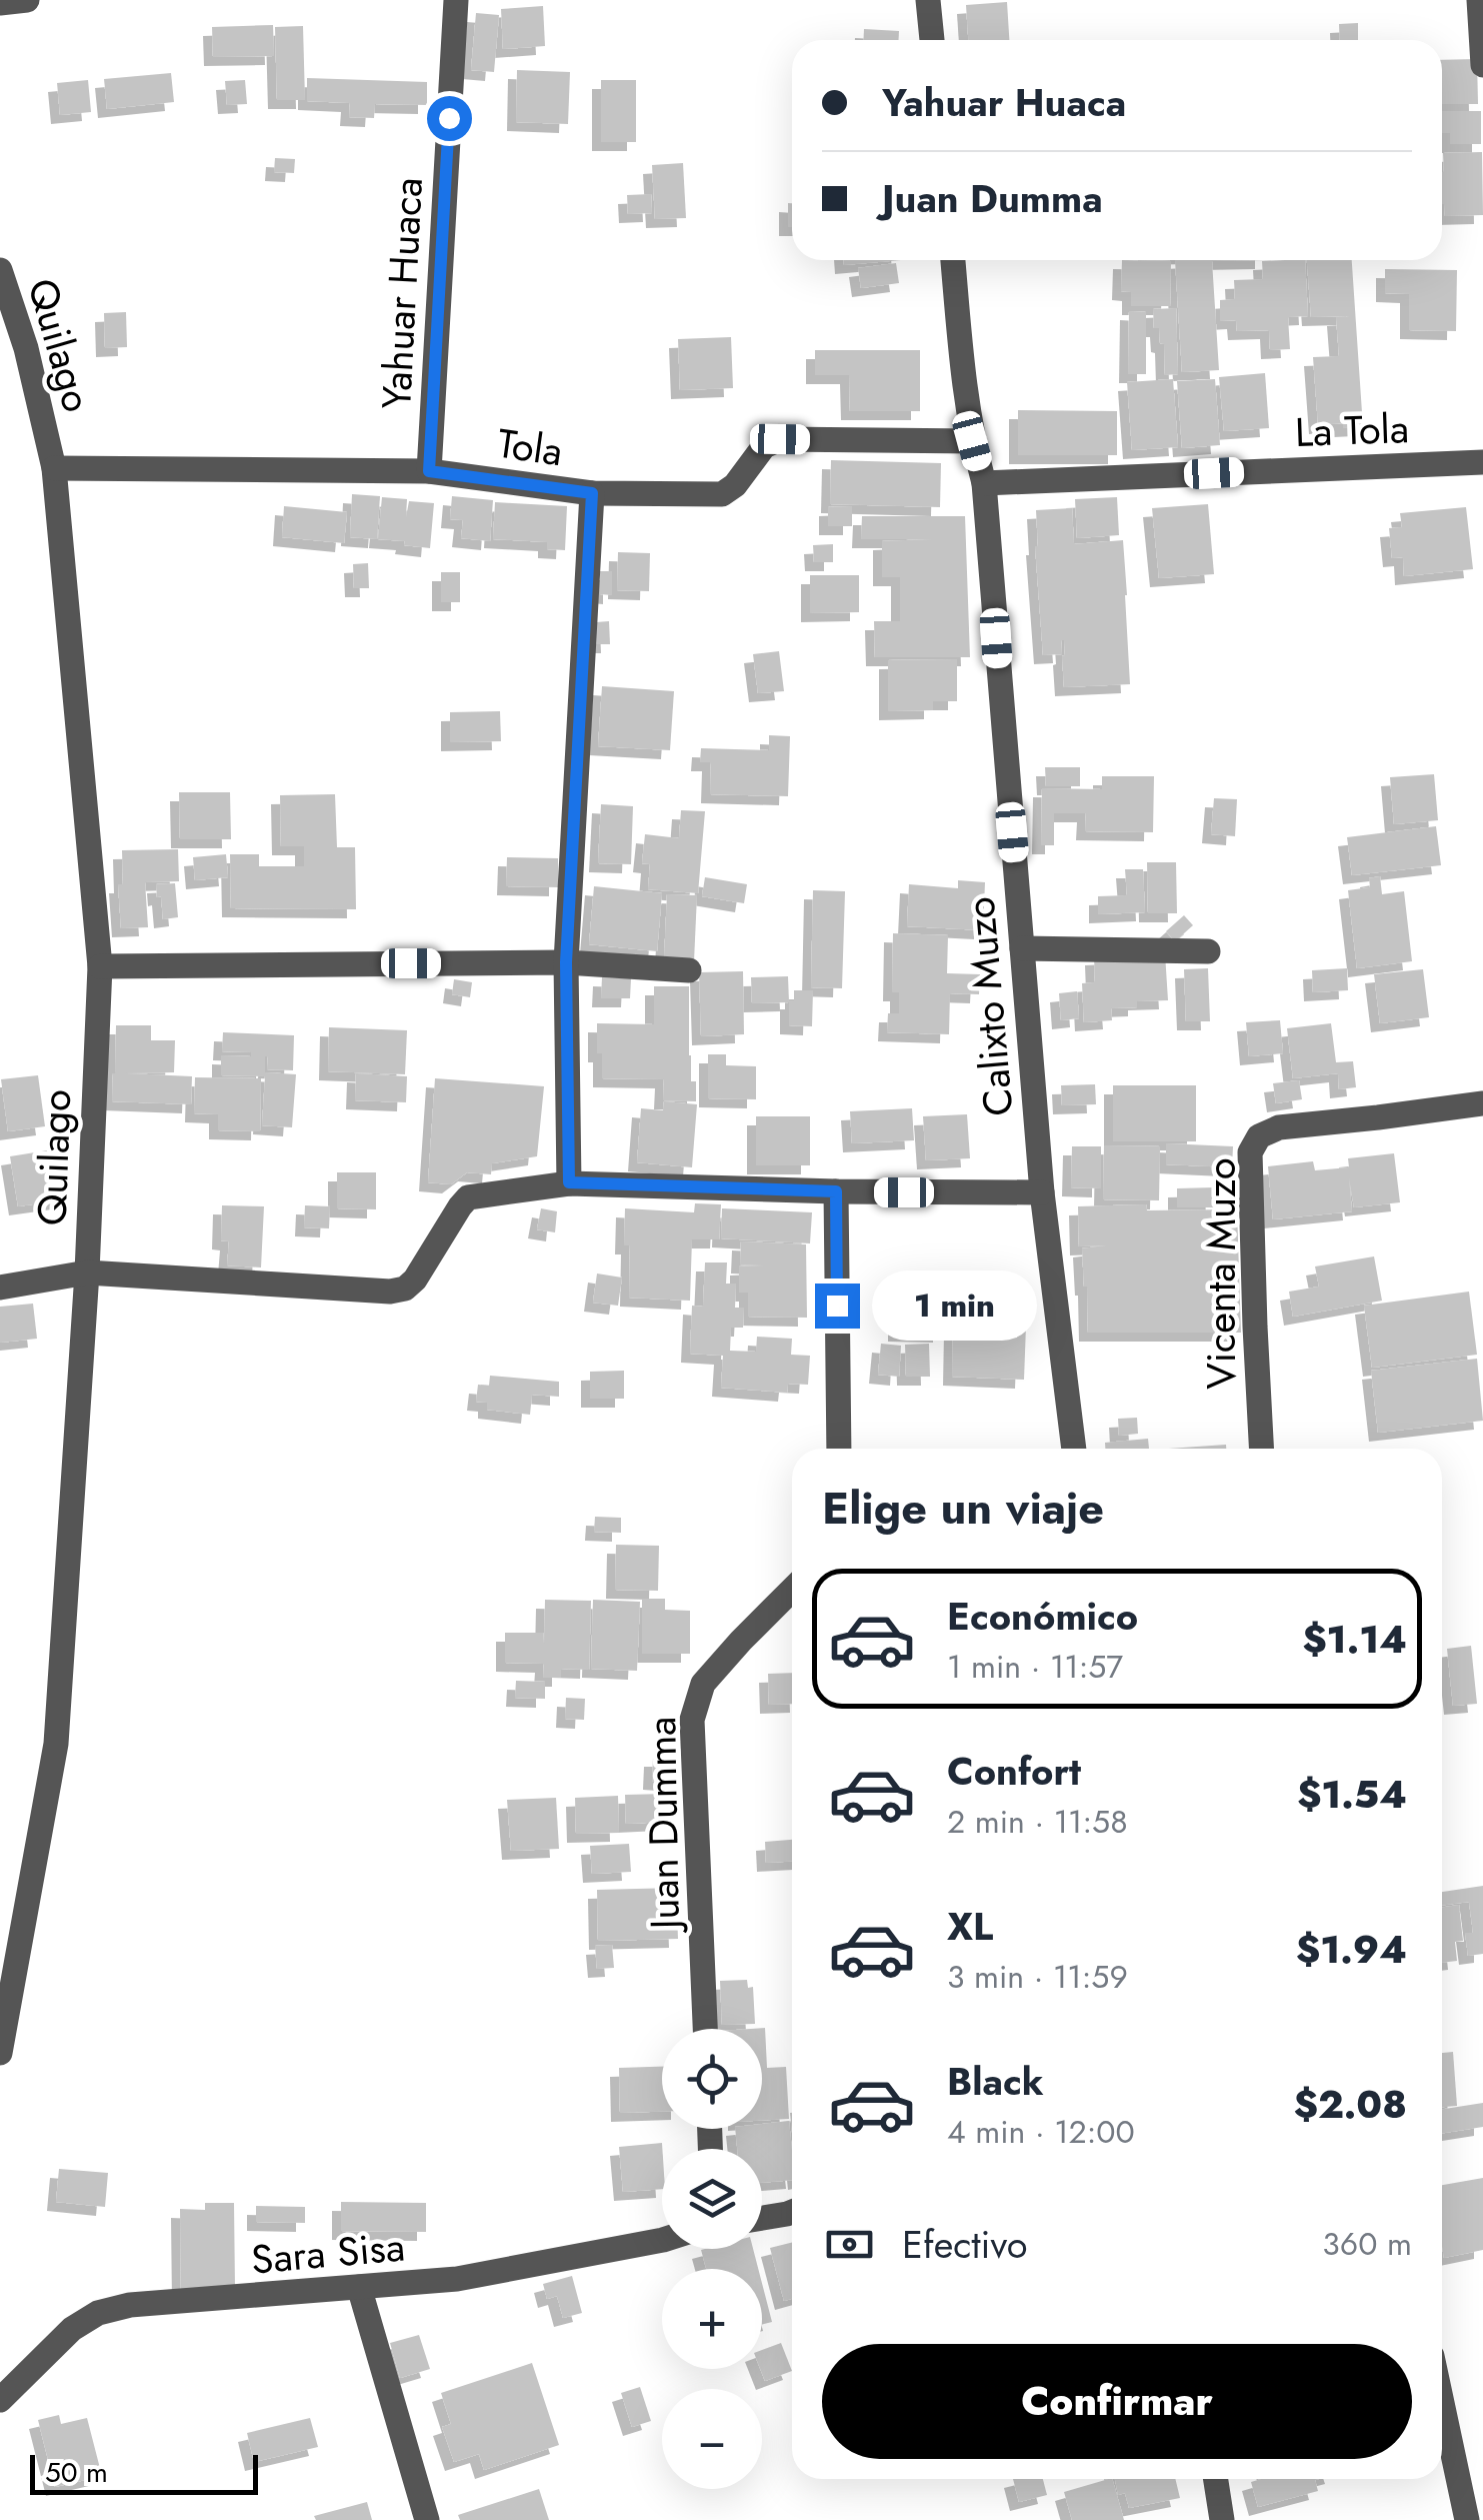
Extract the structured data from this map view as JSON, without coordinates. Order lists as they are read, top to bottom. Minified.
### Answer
{"streets":{"street":["Yahuar Huaca","Quilago","La Tola","Tola","Calixto Muzo","Vicenta Muzo","Juan Dumma","Sara Sisa"]},"crossings":[["Yahuar Huaca","Tola"],["Quilago","Tola"],["La Tola","Calixto Muzo"],["Tola","Calixto Muzo"]],"scale_bar":"50 m","page":{"banner":["Yahuar Huaca","Juan Dumma"],"bubble":"1 min","heading":"Elige un viaje","list":[{"name":"Económico","note":"1 min · 11:57","value":"$1.14"},{"name":"Confort","note":"2 min · 11:58","value":"$1.54"},{"name":"XL","note":"3 min · 11:59","value":"$1.94"},{"name":"Black","note":"4 min · 12:00","value":"$2.08"}],"map_buttons":["+","−"],"pay":["Efectivo","360 m"],"buttons":"Confirmar","scale":"50 m"}}
